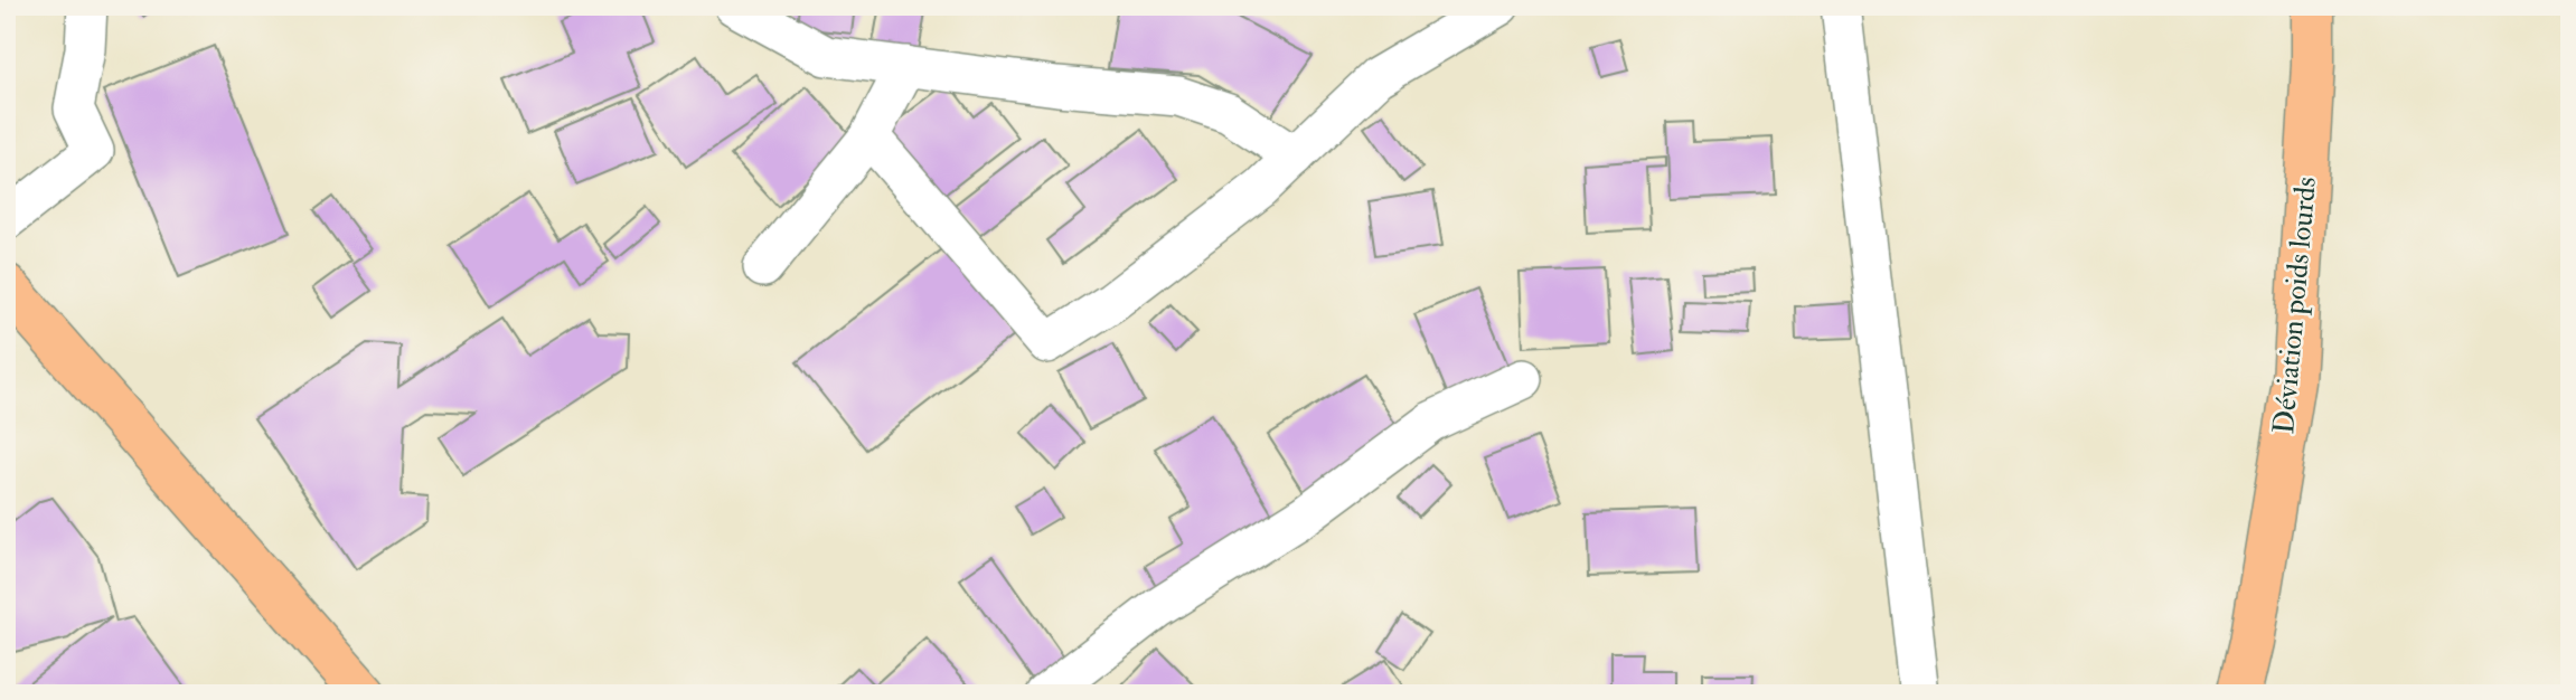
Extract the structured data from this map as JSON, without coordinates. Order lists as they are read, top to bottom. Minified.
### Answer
{"streets":{"main road":["Déviation poids lourds"]}}
